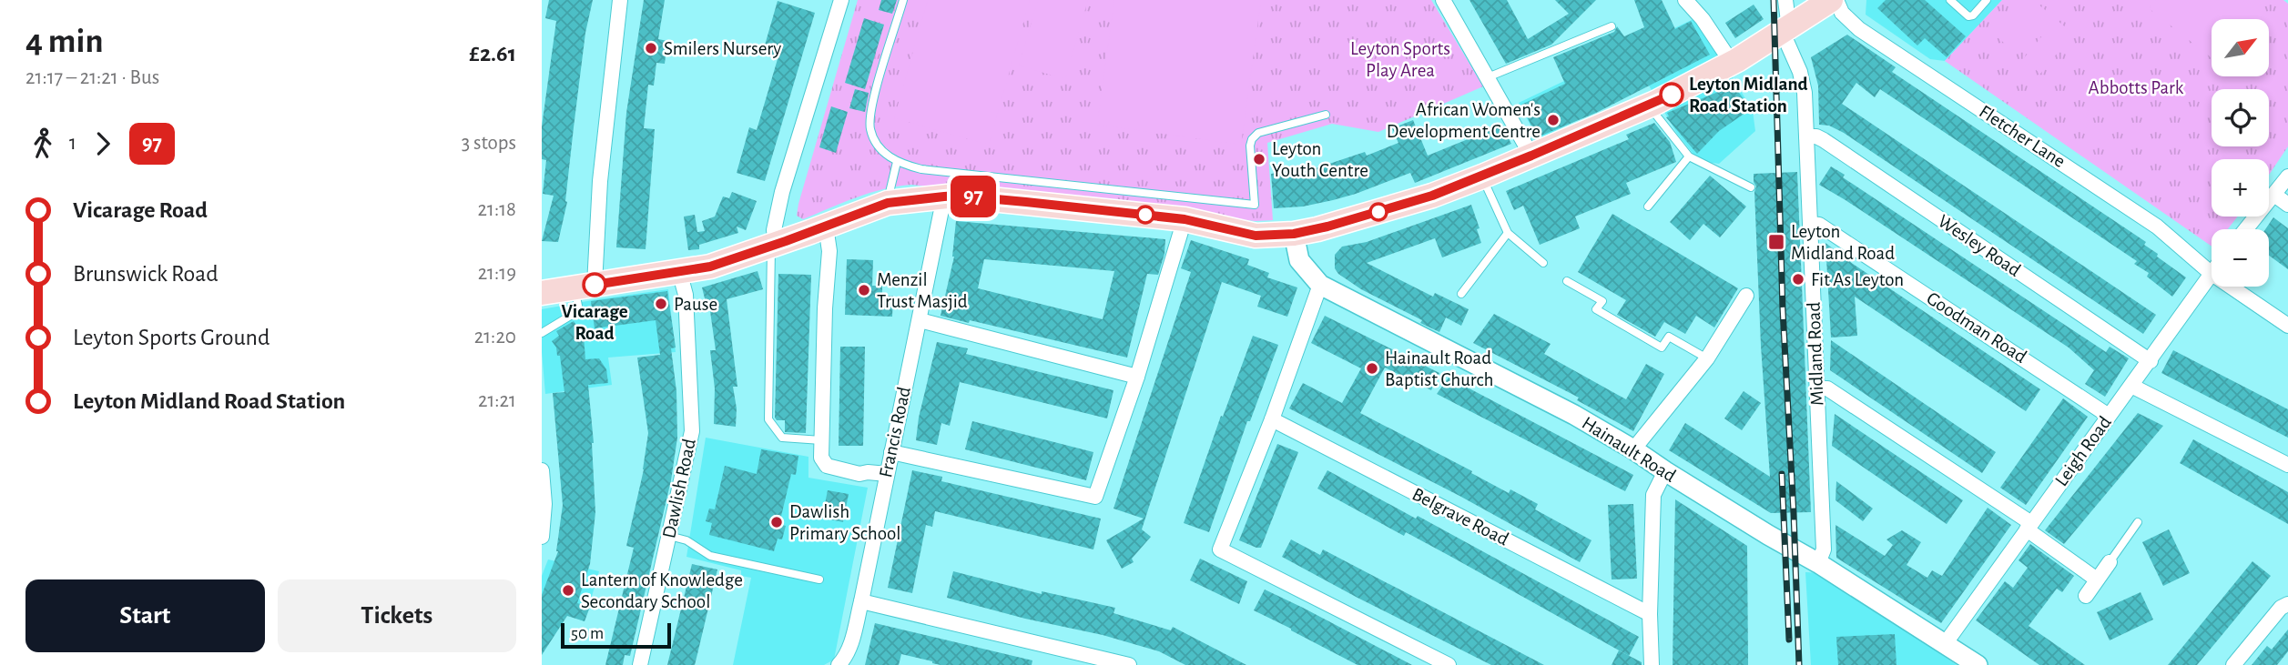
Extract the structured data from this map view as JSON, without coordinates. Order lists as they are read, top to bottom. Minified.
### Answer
{"streets":{"street":["Fletcher Lane","Wesley Road","Goodman Road","Midland Road","Francis Road","Hainault Road","Leigh Road","Dawlish Road","Belgrave Road"]},"crossings":[["Fletcher Lane","Leigh Road"],["Wesley Road","Midland Road"],["Wesley Road","Leigh Road"],["Goodman Road","Midland Road"],["Goodman Road","Leigh Road"],["Midland Road","Hainault Road"],["Hainault Road","Leigh Road"]],"parks":["Leyton Sports Play Area","Abbotts Park"],"places":{"other":["Smilers Nursery","Leyton Midland Road Station","African Women's Development Centre","Leyton Youth Centre","Fit As Leyton","Vicarage Road","Menzil Trust Masjid","Pause","Hainault Road Baptist Church","Dawlish Primary School","Lantern of Knowledge Secondary School"],"transit":["Leyton Midland Road"]},"lines":["bus line 97"],"scale_bar":"50 m","north":"top right","page":{"heading":["4 min","21:17 – 21:21 · Bus","£2.61"],"on_map":"97","map_buttons":["+","−"],"legs":["1","97","3 stops"],"list":[{"name":"Vicarage Road","value":"21:18"},{"name":"Brunswick Road","value":"21:19"},{"name":"Leyton Sports Ground","value":"21:20"},{"name":"Leyton Midland Road Station","value":"21:21"}],"buttons":["Start","Tickets"],"scale":"50 m"}}
